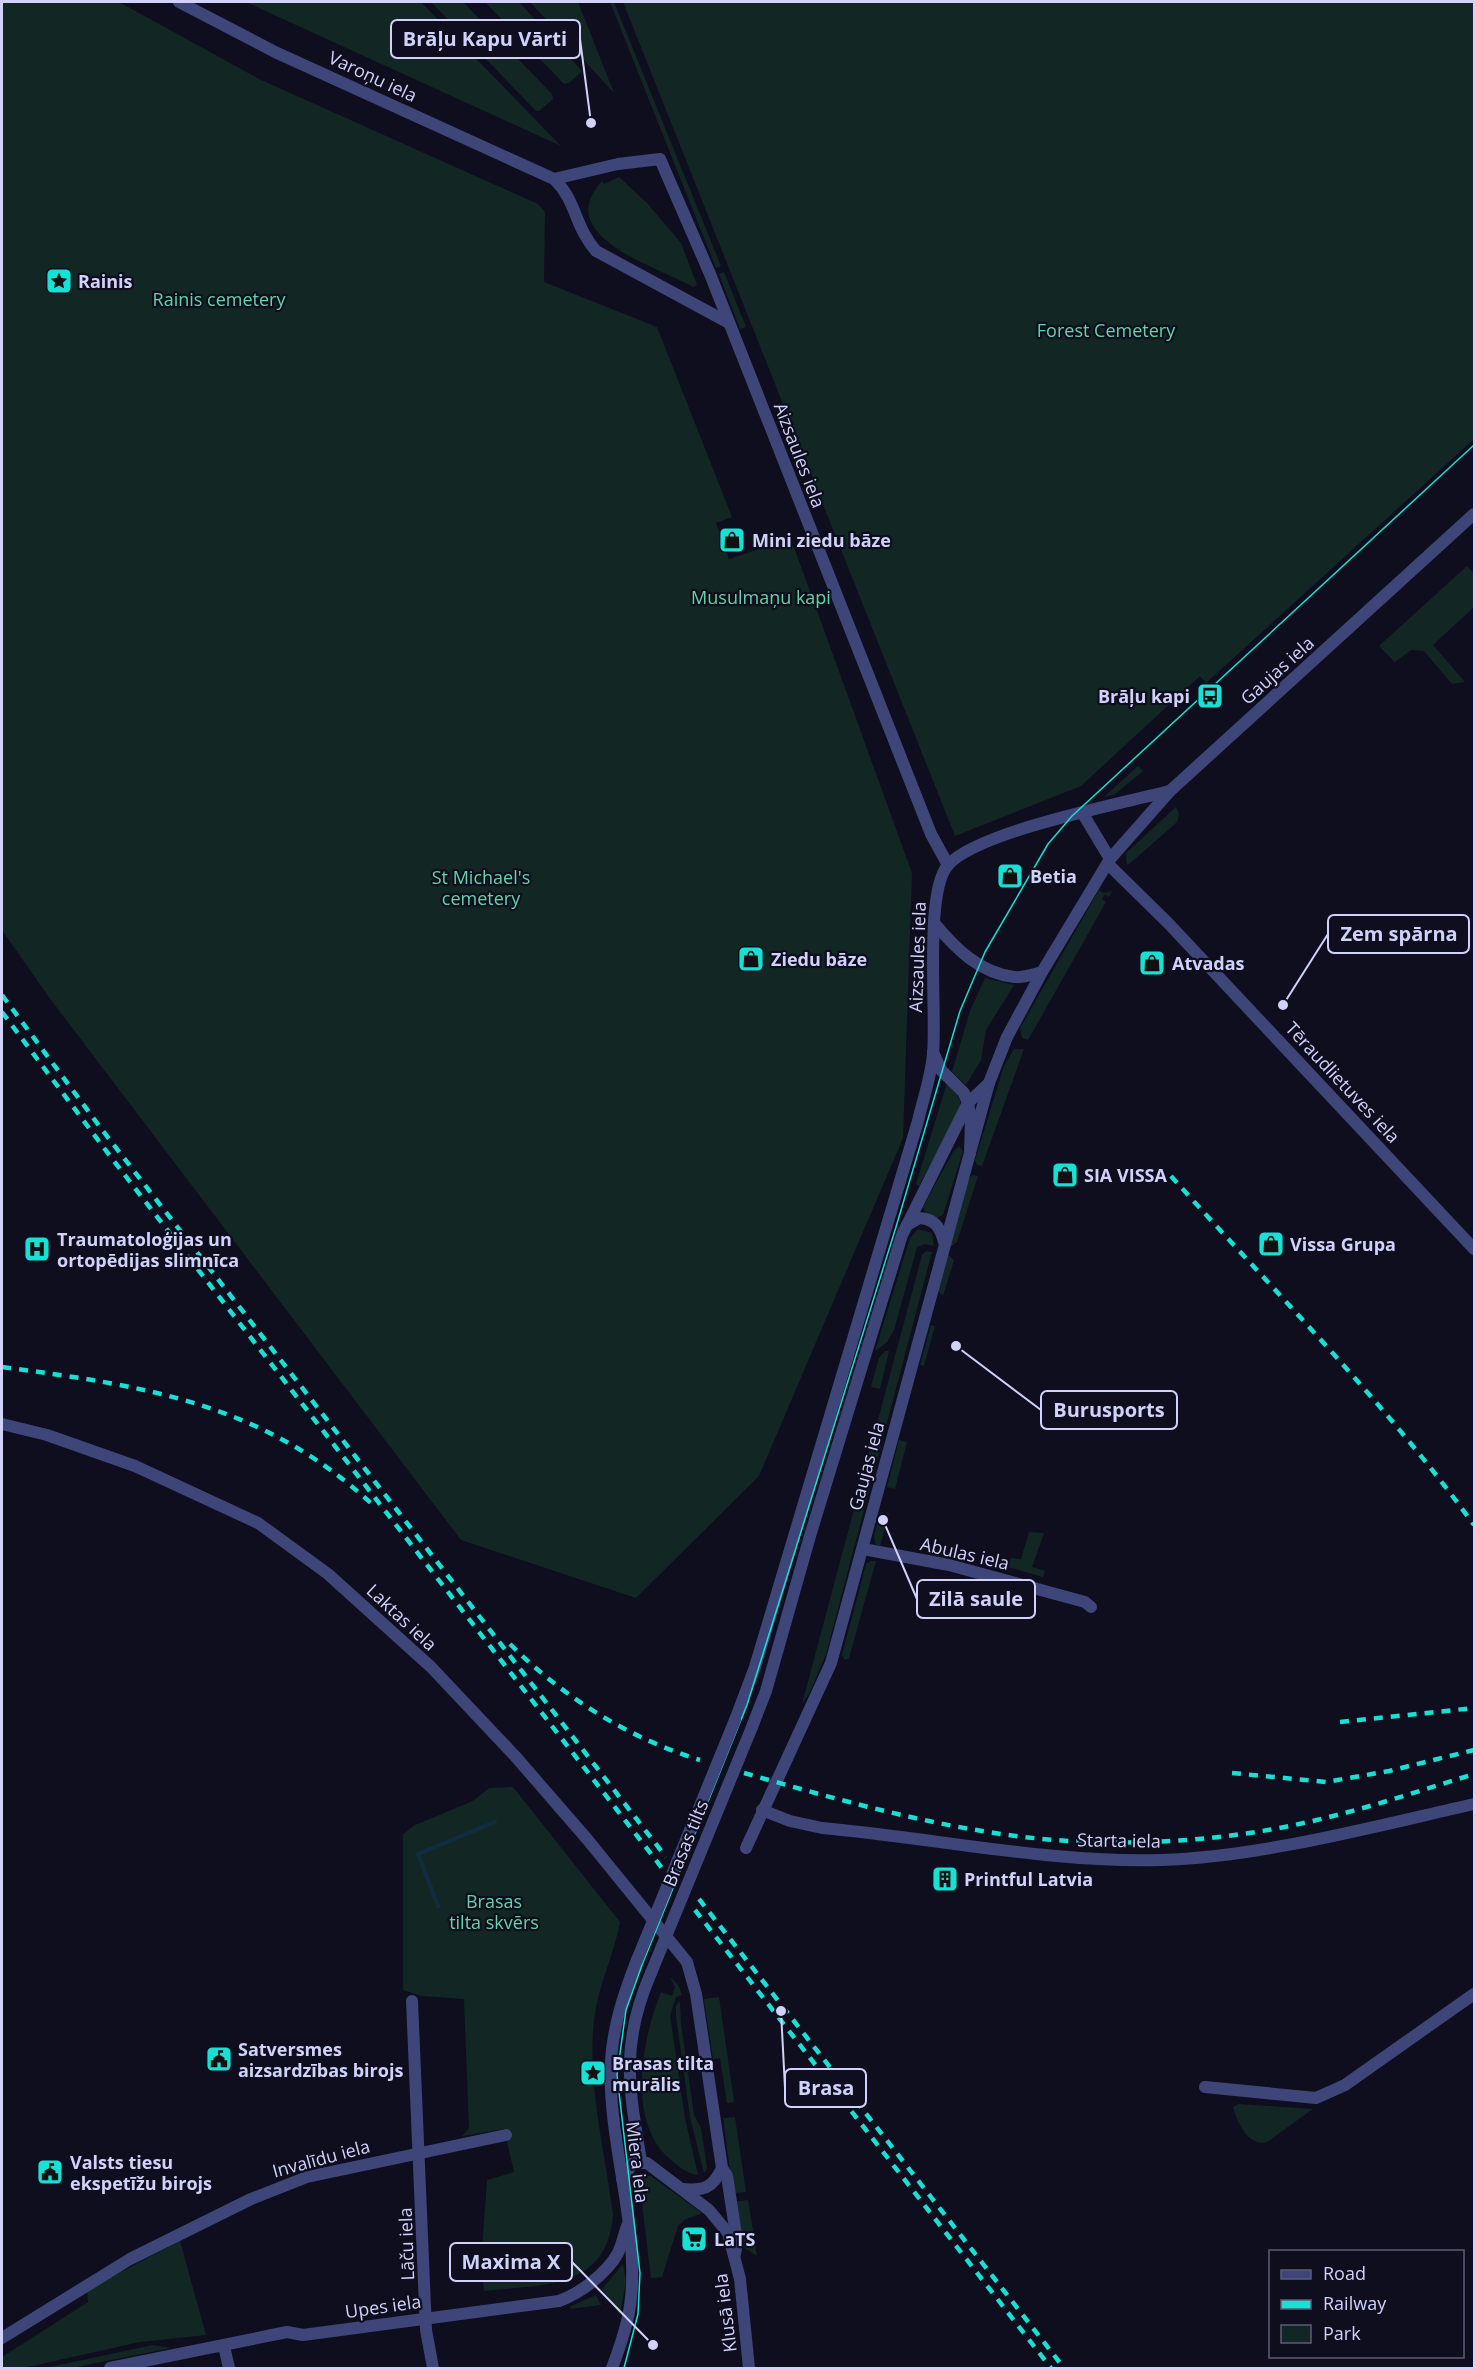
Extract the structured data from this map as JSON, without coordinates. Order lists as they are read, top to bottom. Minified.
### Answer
{"streets":{"street":["Varoņu iela","Aizsaules iela","Gaujas iela","Tēraudlietuves iela","Abulas iela","Laktas iela","Starta iela","Brasas tilts","Invalīdu iela","Miera iela","Lāču iela","Upes iela","Klusā iela"]},"crossings":[["Varoņu iela","Aizsaules iela"],["Aizsaules iela","Gaujas iela"],["Aizsaules iela","Tēraudlietuves iela"],["Aizsaules iela","Brasas tilts"],["Gaujas iela","Tēraudlietuves iela"],["Gaujas iela","Abulas iela"],["Gaujas iela","Starta iela"],["Gaujas iela","Brasas tilts"],["Laktas iela","Klusā iela"],["Brasas tilts","Miera iela"],["Invalīdu iela","Lāču iela"],["Miera iela","Upes iela"],["Miera iela","Klusā iela"],["Lāču iela","Upes iela"]],"parks":["Rainis cemetery","Forest Cemetery","Musulmaņu kapi","St Michael's cemetery","Brasas tilta skvērs"],"places":{"other":["Brāļu Kapu Vārti","Zem spārna","Burusports","Zilā saule","Brasa","Maxima X"],"place":["Rainis","Brasas tilta murālis"],"shop":["Mini ziedu bāze","Betia","Ziedu bāze","Atvadas","SIA VISSA","Vissa Grupa"],"bus stop":["Brāļu kapi"],"hospital":["Traumatoloģijas un ortopēdijas slimnīca"],"building":["Printful Latvia"],"public building":["Satversmes aizsardzības birojs","Valsts tiesu ekspetīžu birojs"],"supermarket":["LaTS"]},"legend":["Road","Railway","Park"]}
